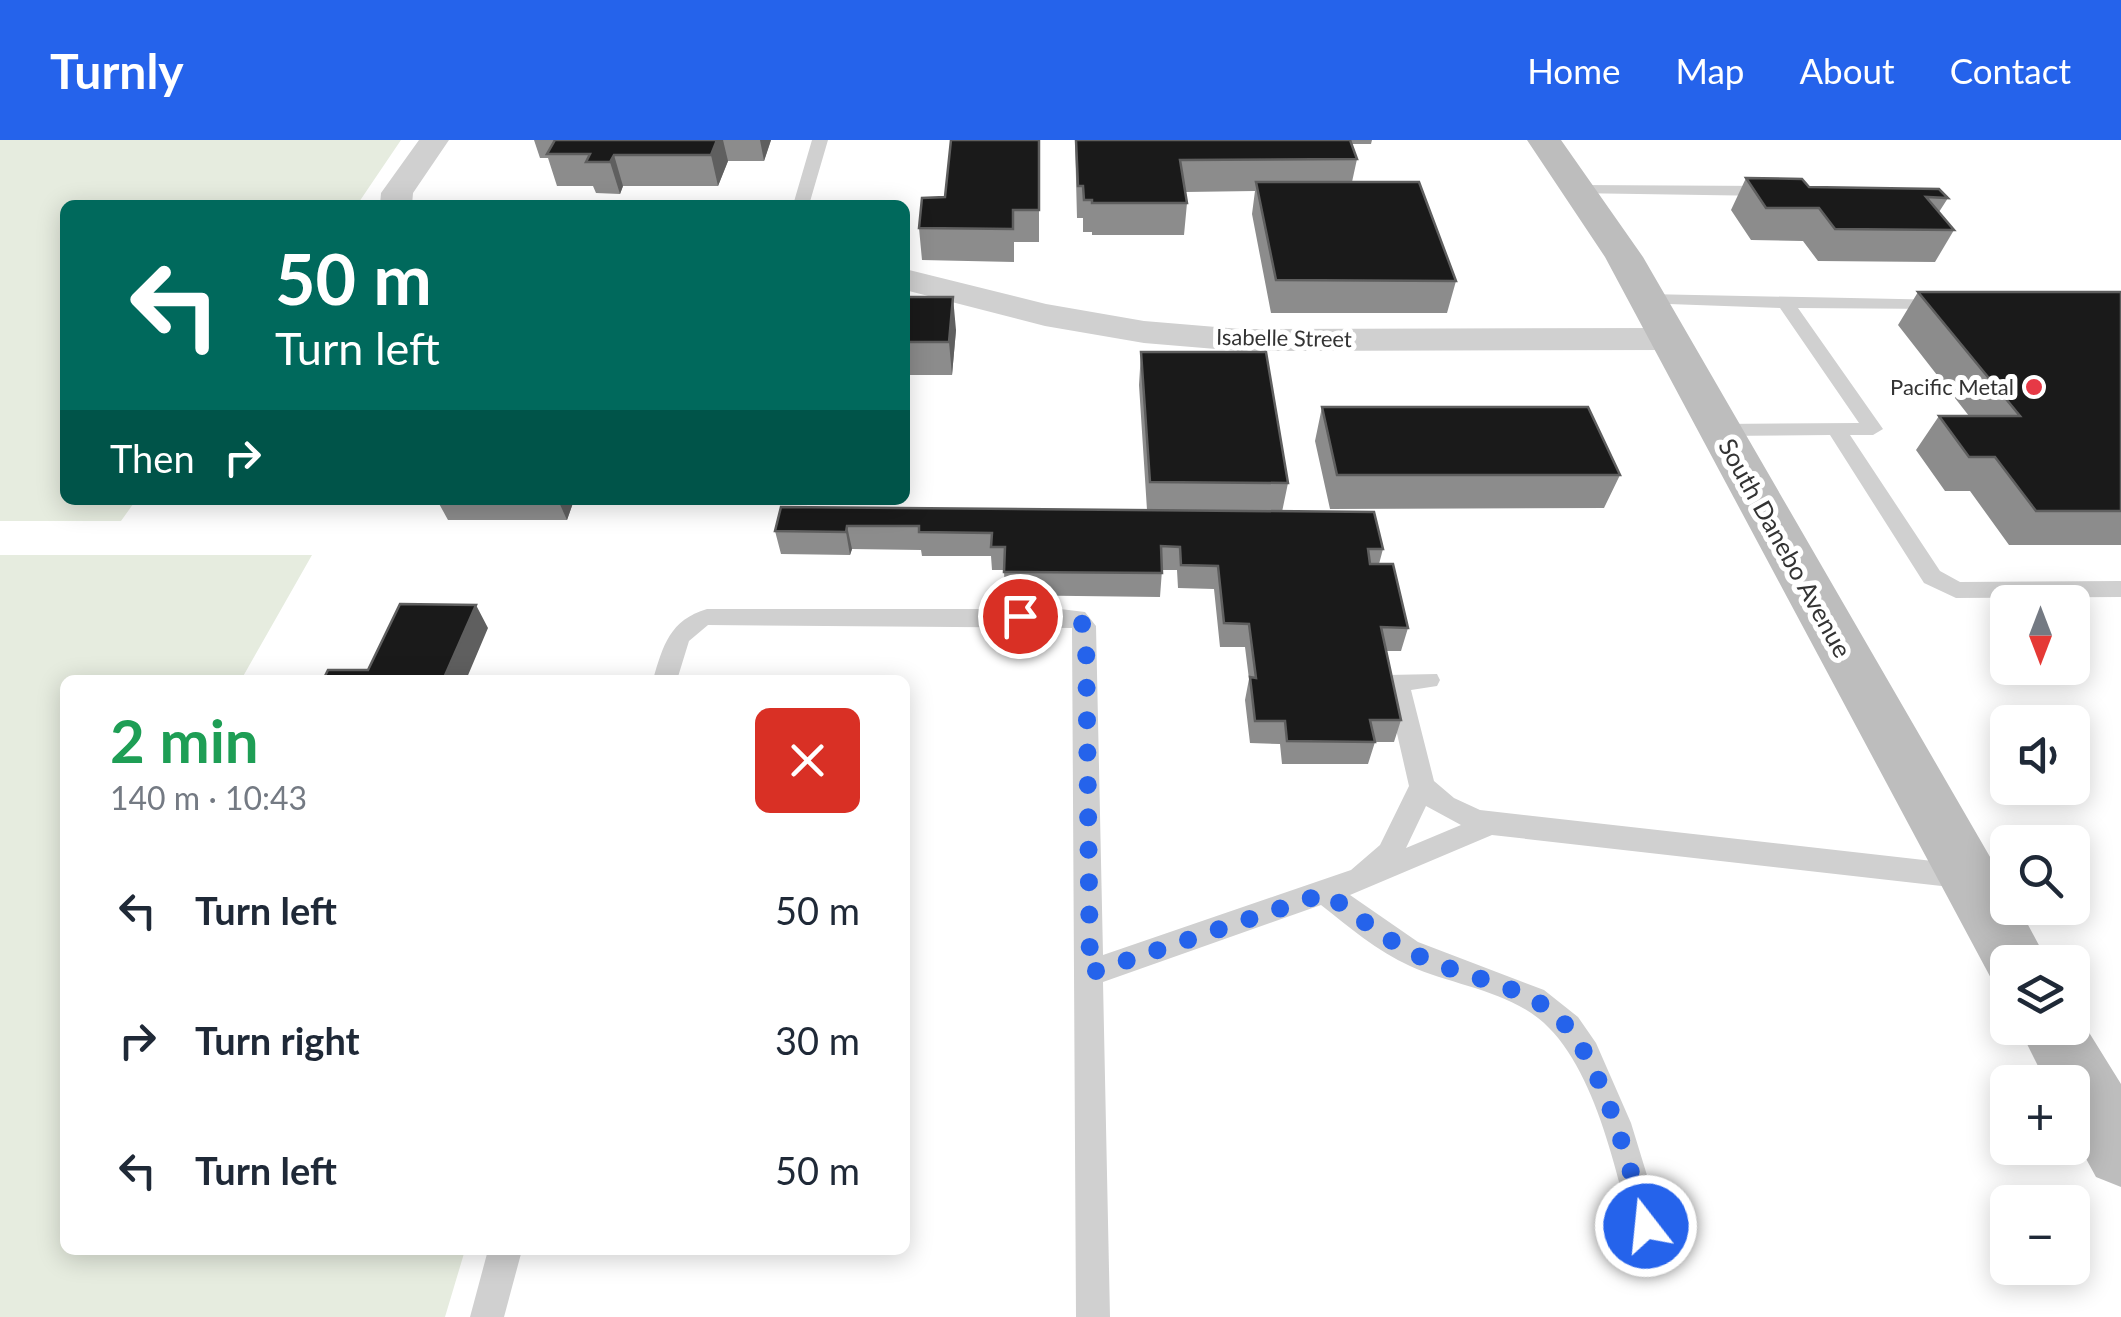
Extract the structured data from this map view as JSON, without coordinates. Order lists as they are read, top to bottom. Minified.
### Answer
{"streets":{"street":["Isabelle Street","South Danebo Avenue"]},"crossings":[["Isabelle Street","South Danebo Avenue"]],"places":["Pacific Metal"],"north":"bottom","page":{"header":"Turnly","nav":["Home","Map","About","Contact"],"turn":["50 m","Turn left"],"then":"Then","map_buttons":["+","−"],"heading":["2 min","140 m · 10:43"],"list":[{"name":"Turn left","value":"50 m"},{"name":"Turn right","value":"30 m"},{"name":"Turn left","value":"50 m"}]}}
